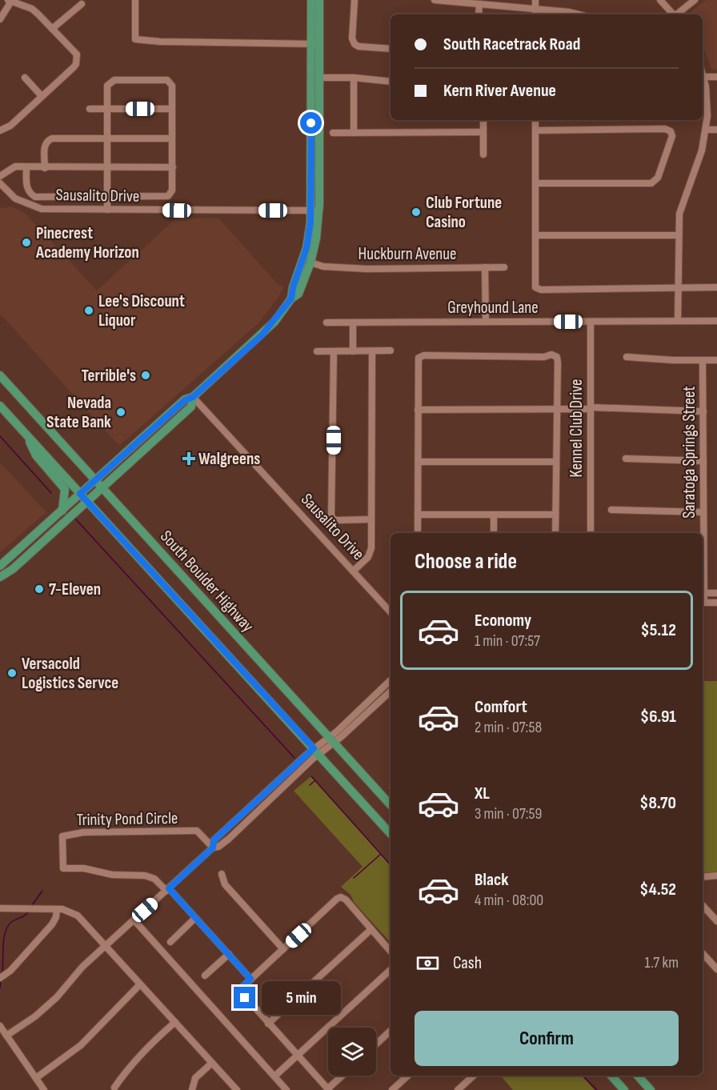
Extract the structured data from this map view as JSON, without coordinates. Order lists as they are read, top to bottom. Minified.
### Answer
{"streets":{"main road":["South Boulder Highway"],"street":["Sausalito Drive","Huckburn Avenue","Greyhound Lane","Kennel Club Drive","Saratoga Springs Street","Trinity Pond Circle"]},"crossings":[["Greyhound Lane","Kennel Club Drive"]],"places":{"other":["Club Fortune Casino","Pinecrest Academy Horizon","Lee's Discount Liquor","Terrible's","Nevada State Bank","7-Eleven","Versacold Logistics Servce"],"health":["Walgreens"]},"page":{"banner":["South Racetrack Road","Kern River Avenue"],"heading":"Choose a ride","list":[{"name":"Economy","note":"1 min · 07:57","value":"$5.12"},{"name":"Comfort","note":"2 min · 07:58","value":"$6.91"},{"name":"XL","note":"3 min · 07:59","value":"$8.70"},{"name":"Black","note":"4 min · 08:00","value":"$4.52"}],"pay":["Cash","1.7 km"],"bubble":"5 min","buttons":"Confirm"}}
